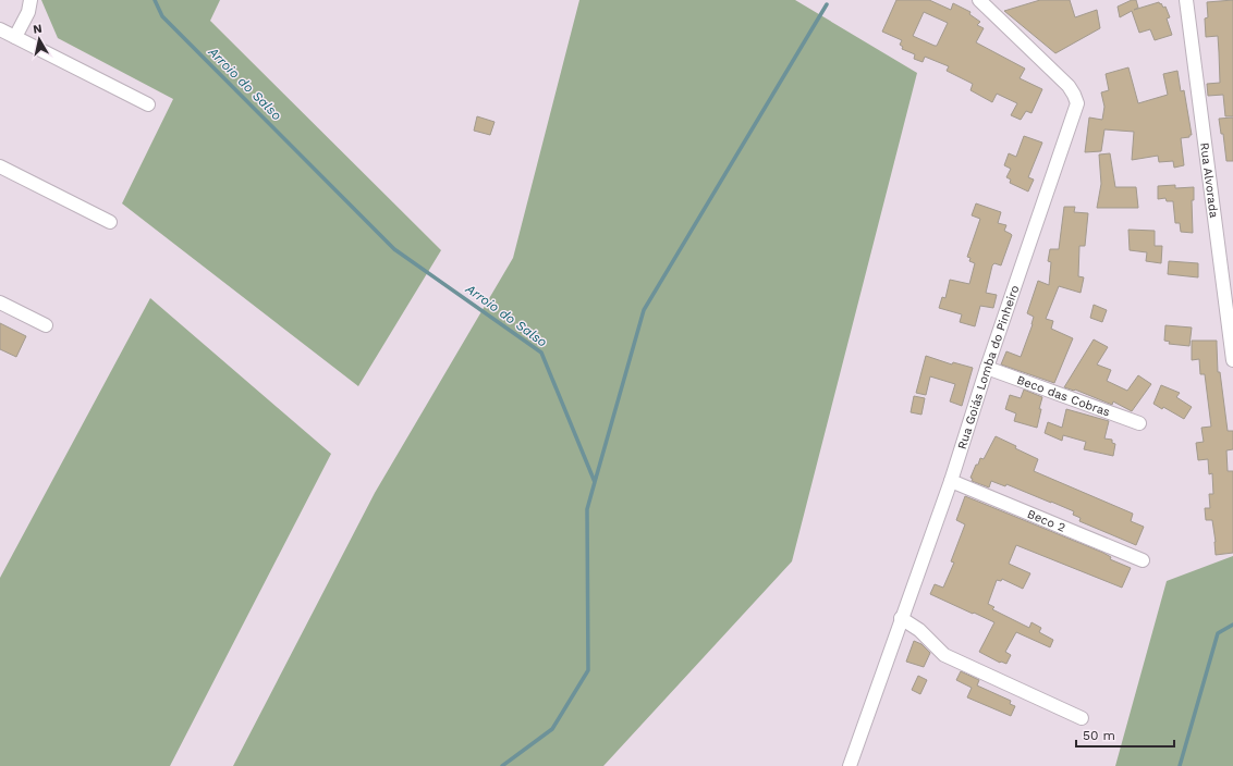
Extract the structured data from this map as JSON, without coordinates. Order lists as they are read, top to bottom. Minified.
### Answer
{"streets":{"street":["Rua Alvorada","Rua Goiás Lomba do Pinheiro","Beco das Cobras","Beco 2"]},"crossings":[["Rua Goiás Lomba do Pinheiro","Beco das Cobras"],["Rua Goiás Lomba do Pinheiro","Beco 2"]],"water":["Arroio do Salso"],"scale_bar":"50 m","north":"top"}
